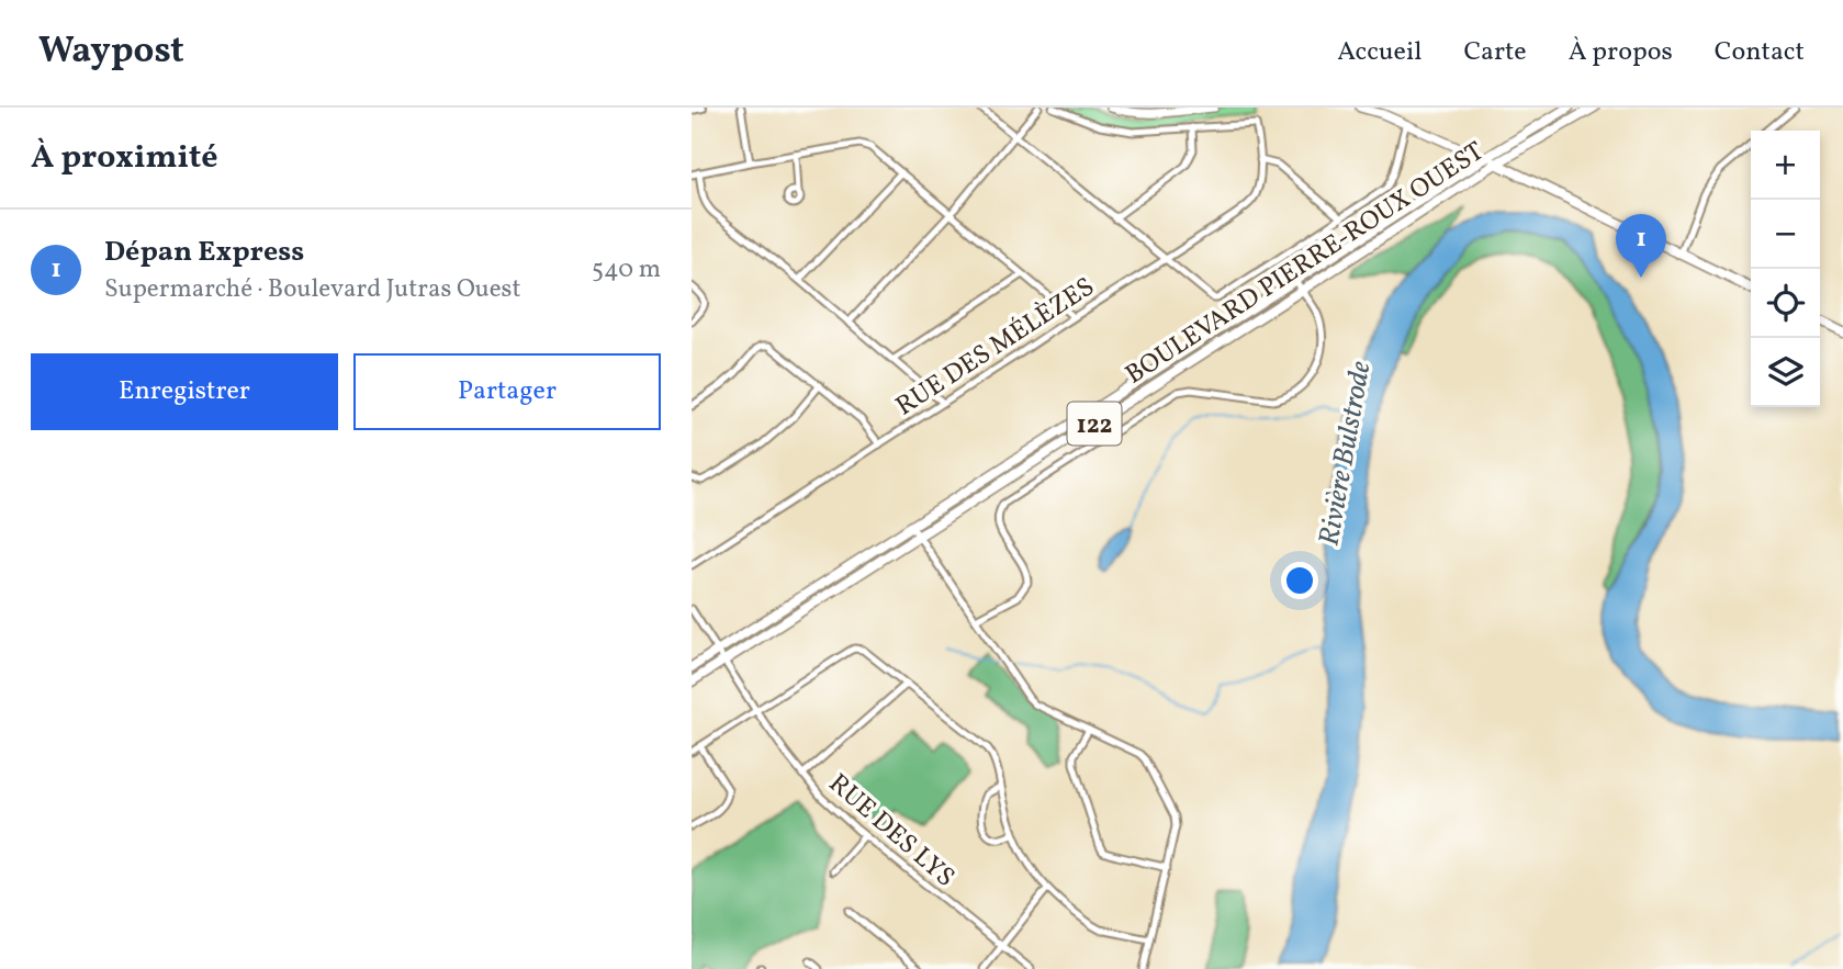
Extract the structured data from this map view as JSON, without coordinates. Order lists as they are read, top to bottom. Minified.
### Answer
{"streets":{"main road":["BOULEVARD PIERRE-ROUX OUEST","122"],"street":["RUE DES MÉLÈZES","RUE DES LYS"]},"crossings":[["BOULEVARD PIERRE-ROUX OUEST","RUE DES LYS"]],"water":["Rivière Bulstrode"],"page":{"header":"Waypost","nav":["Accueil","Carte","À propos","Contact"],"heading":"À proximité","map_buttons":["+","−"],"list":[{"mark":"1","name":"Dépan Express","note":"Supermarché · Boulevard Jutras Ouest","value":"540 m"}],"pins":"1","buttons":["Enregistrer","Partager"]}}
